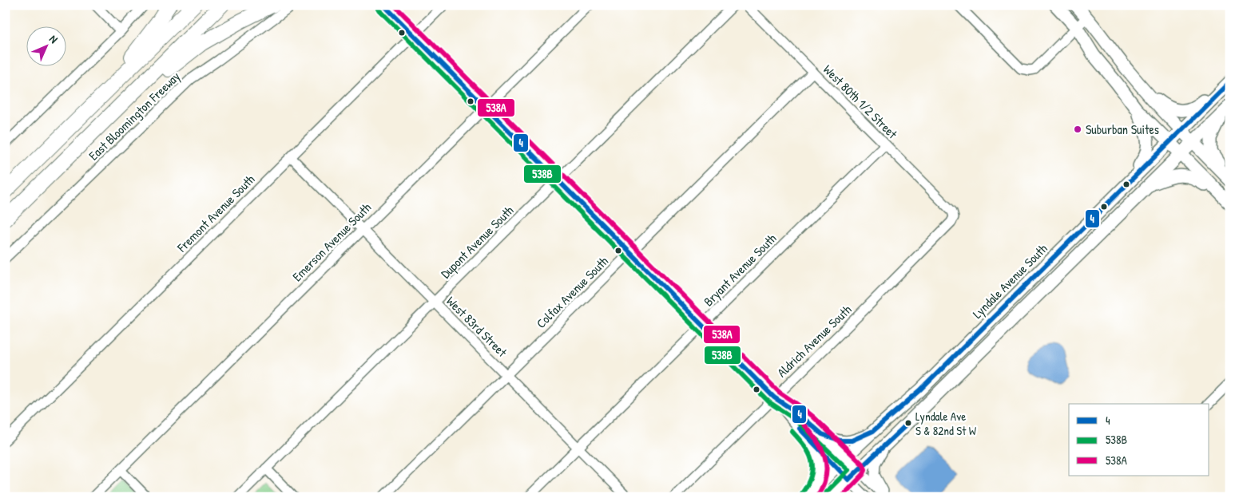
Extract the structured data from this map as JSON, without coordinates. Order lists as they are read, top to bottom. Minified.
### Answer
{"streets":{"main road":["Lyndale Avenue South"],"street":["West 80th 1/2 Street","East Bloomington Freeway","Fremont Avenue South","Emerson Avenue South","Dupont Avenue South","Bryant Avenue South","Colfax Avenue South","West 83rd Street","Aldrich Avenue South"]},"crossings":[["West 80th 1/2 Street","Bryant Avenue South"],["West 80th 1/2 Street","Colfax Avenue South"],["West 80th 1/2 Street","Aldrich Avenue South"],["Fremont Avenue South","West 83rd Street"],["Emerson Avenue South","West 83rd Street"],["Dupont Avenue South","West 83rd Street"],["Bryant Avenue South","West 83rd Street"],["Colfax Avenue South","West 83rd Street"]],"places":["Suburban Suites","Lyndale Ave S & 82nd St W"],"lines":["transit line 4","transit line 538A","transit line 538B"],"legend":["4","538B","538A"],"north":"top right"}
